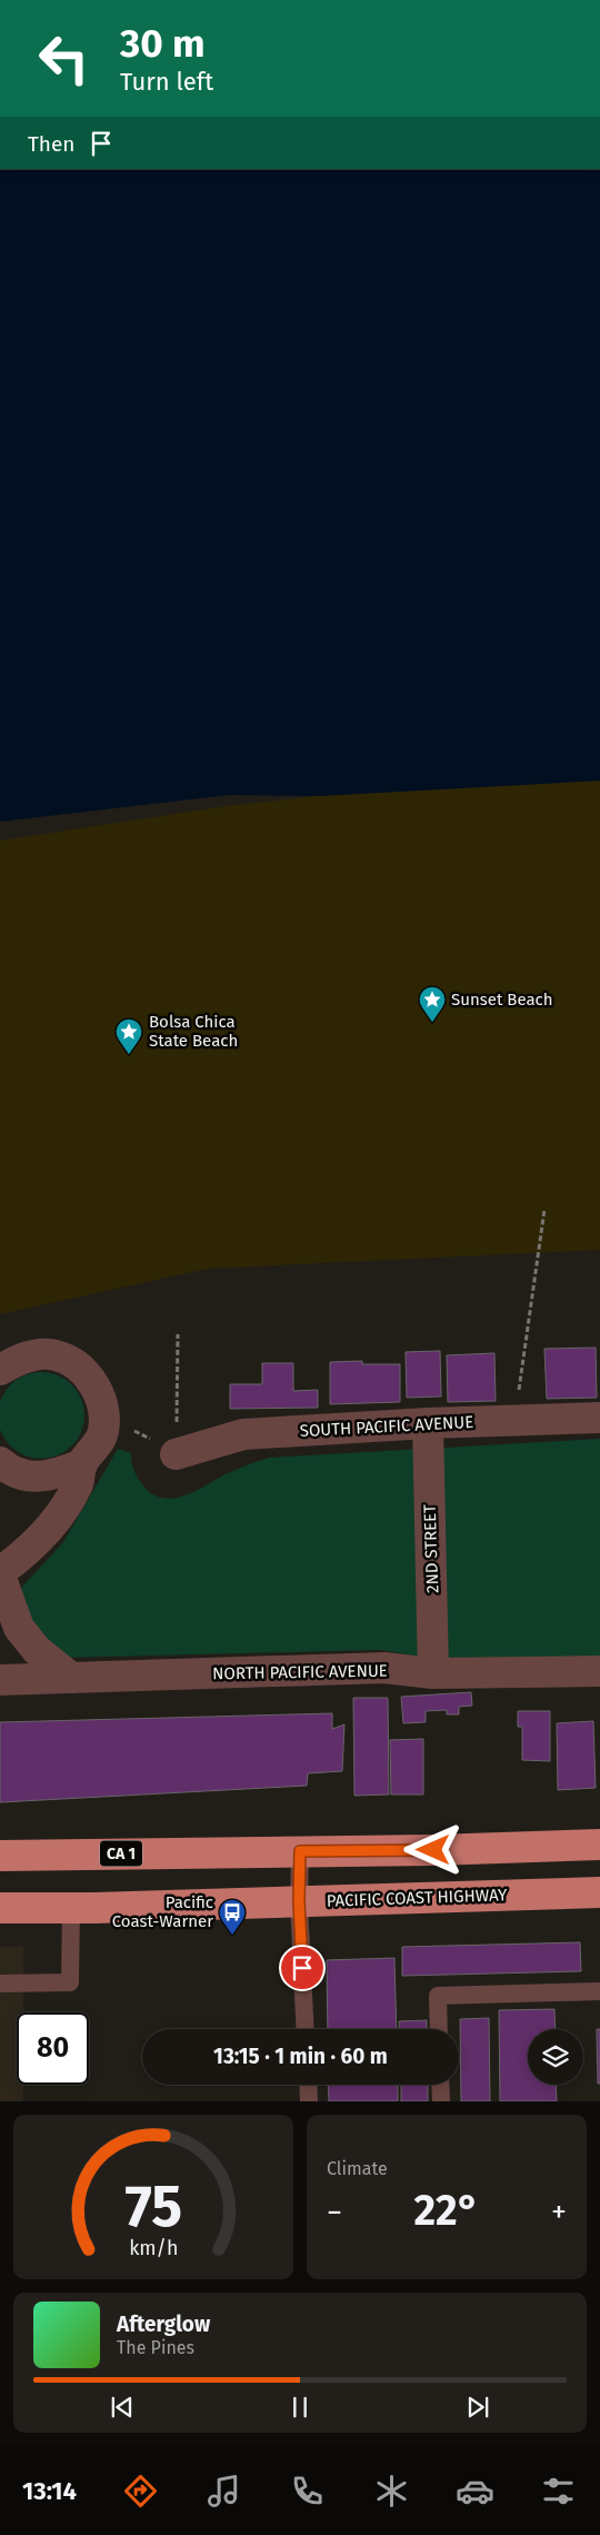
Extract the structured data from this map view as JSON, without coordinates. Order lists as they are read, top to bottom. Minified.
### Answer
{"streets":{"highway":["CA 1","PACIFIC COAST HIGHWAY"],"street":["SOUTH PACIFIC AVENUE","2ND STREET","NORTH PACIFIC AVENUE"]},"crossings":[["SOUTH PACIFIC AVENUE","2ND STREET"],["2ND STREET","NORTH PACIFIC AVENUE"]],"places":{"place":["Sunset Beach","Bolsa Chica State Beach"],"bus stop":["Pacific Coast-Warner"]},"page":{"turn":["30 m","Turn left"],"then":"Then","limit":"80","trip":"13:15 · 1 min · 60 m","tile":"Climate","heat":["−","22°","+"],"song":["Afterglow","The Pines"],"tabs":"13:14","gauge":["75","km/h"]}}
